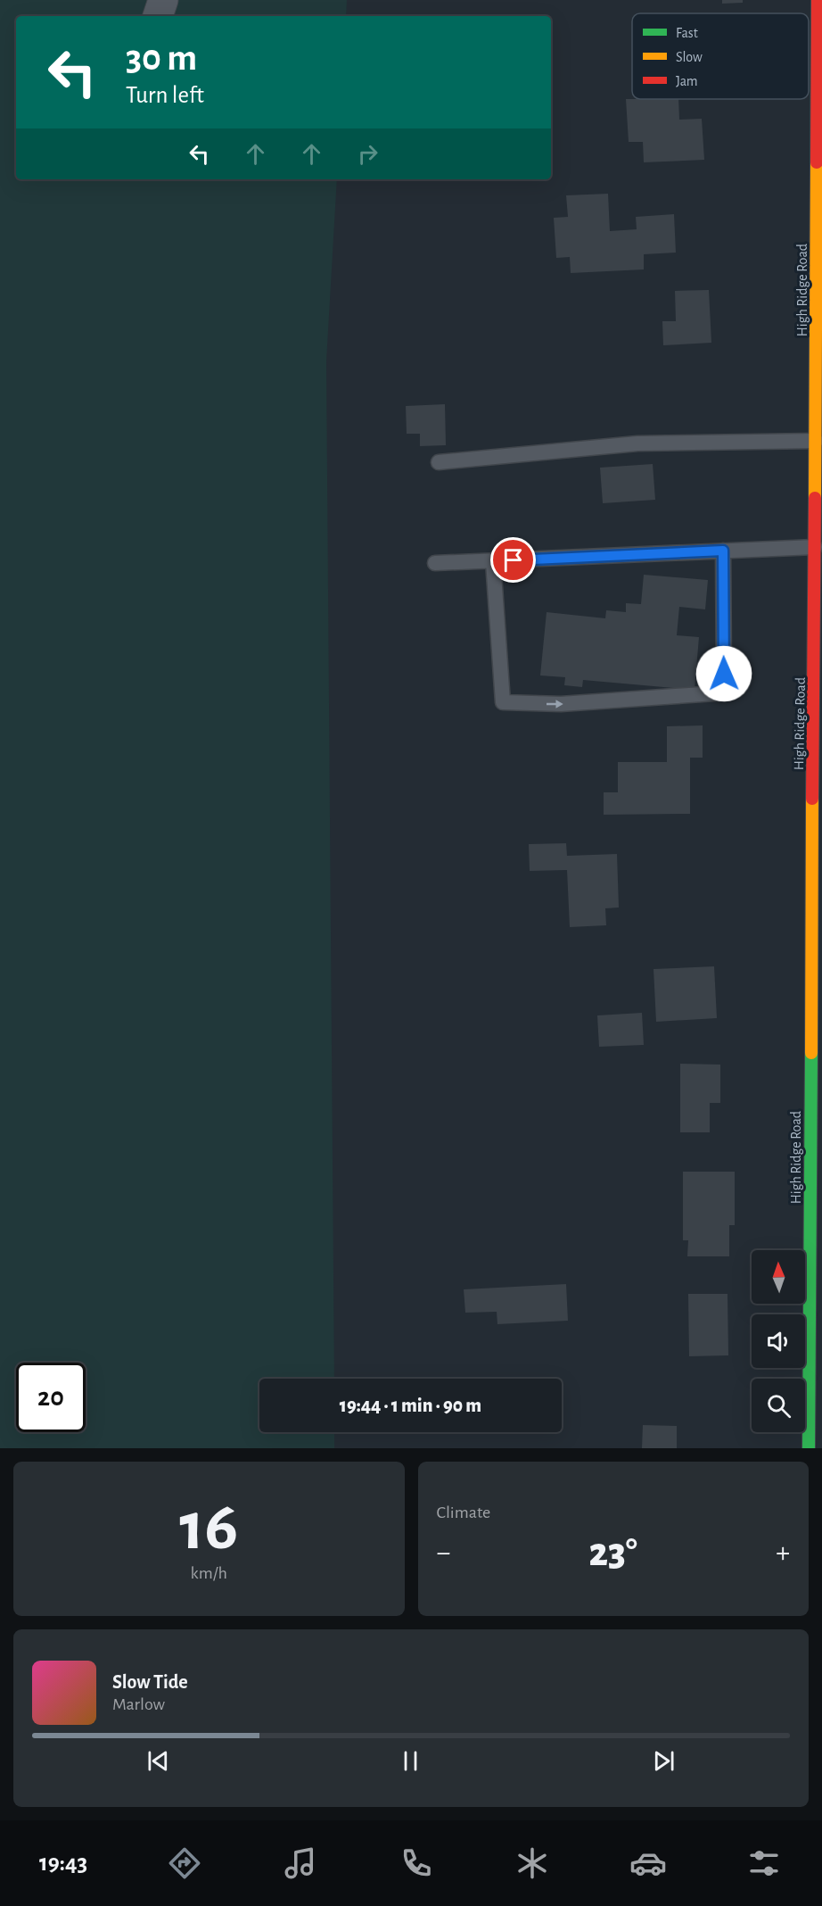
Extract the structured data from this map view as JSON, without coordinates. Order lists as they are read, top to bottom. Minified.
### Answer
{"streets":{"street":["High Ridge Road"]},"legend":["Fast","Slow","Jam"],"north":"top","page":{"turn":["30 m","Turn left"],"limit":"20","trip":"19:44 · 1 min · 90 m","tile":[["16","km/h"],"Climate"],"heat":["−","23°","+"],"song":["Slow Tide","Marlow"],"tabs":"19:43"}}
